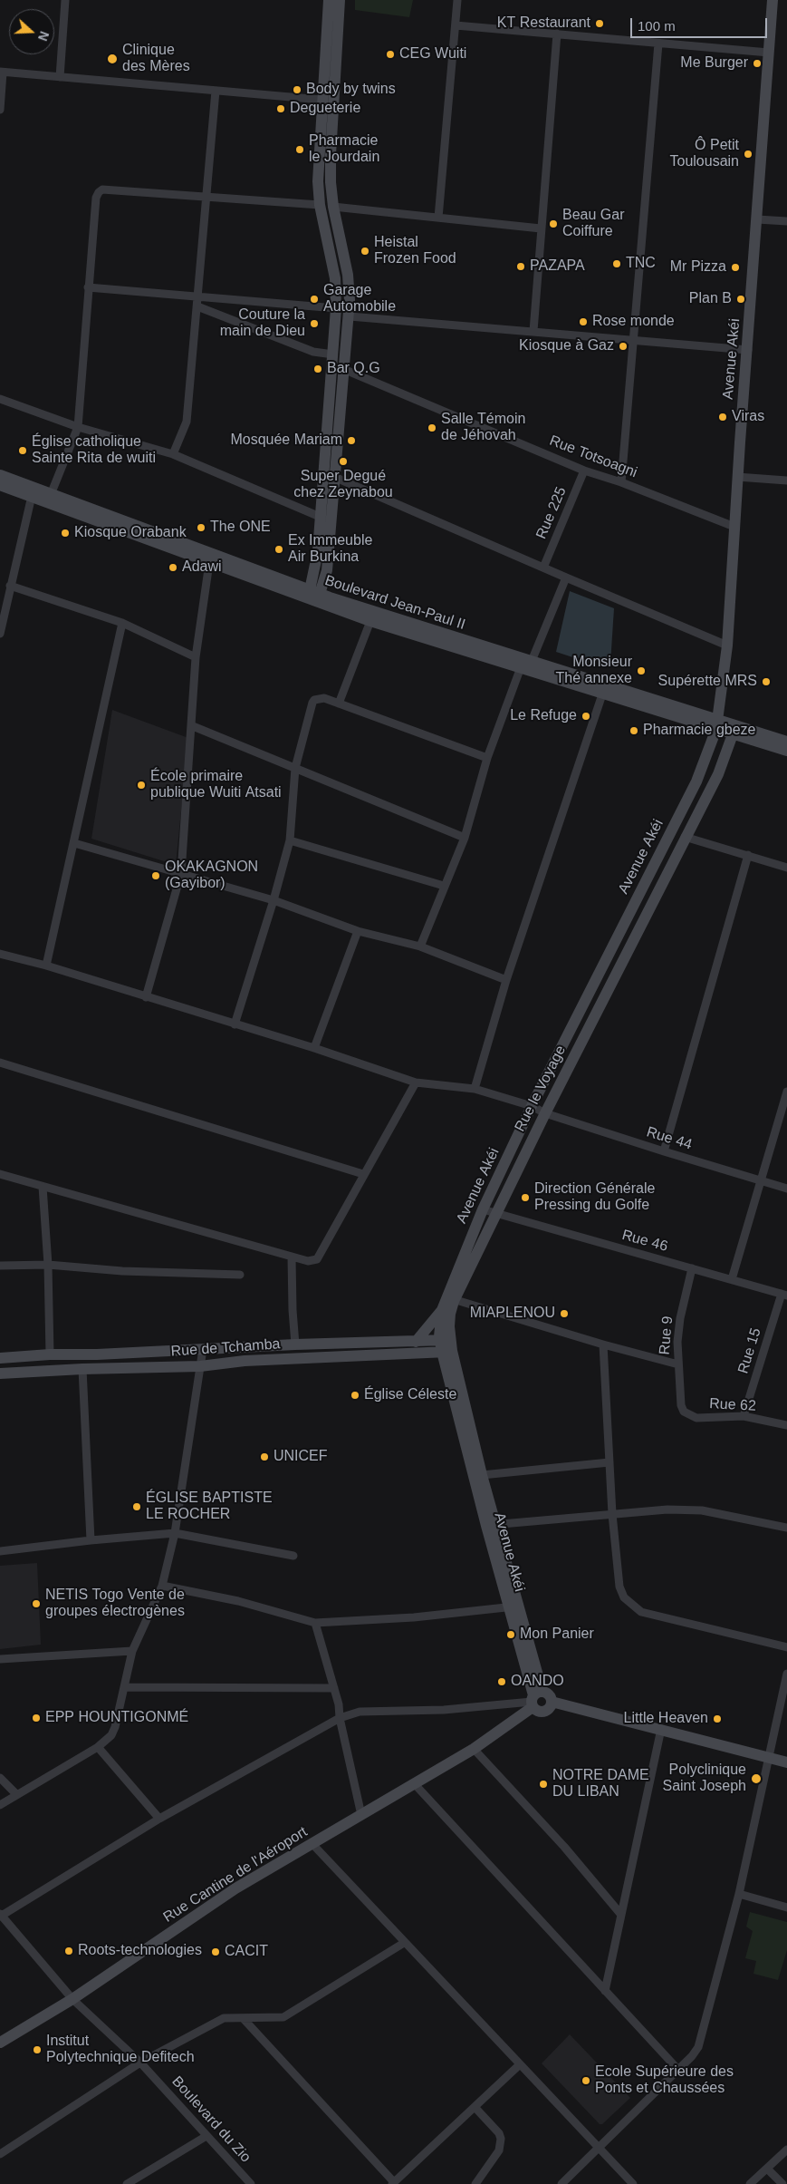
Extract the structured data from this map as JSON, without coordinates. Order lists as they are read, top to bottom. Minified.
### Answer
{"streets":{"main road":["Avenue Akéi","Boulevard Jean-Paul II","Rue le Voyage","Rue de Tchamba","Rue Cantine de l'Aéroport"],"street":["Rue Totsoagni","Rue 225","Rue 44","Rue 46","Rue 9","Rue 15","Rue 62","Boulevard du Zio"]},"crossings":[["Avenue Akéi","Rue Totsoagni"],["Avenue Akéi","Boulevard Jean-Paul II"],["Avenue Akéi","Rue le Voyage"],["Avenue Akéi","Rue 44"],["Avenue Akéi","Rue 46"],["Avenue Akéi","Rue de Tchamba"],["Rue Totsoagni","Rue 225"],["Boulevard Jean-Paul II","Rue le Voyage"],["Rue le Voyage","Rue 44"],["Rue le Voyage","Rue 46"],["Rue le Voyage","Rue de Tchamba"],["Rue le Voyage","Rue Cantine de l'Aéroport"],["Rue 46","Rue 9"],["Rue 46","Rue 15"],["Rue 9","Rue 62"],["Rue 15","Rue 62"],["Rue Cantine de l'Aéroport","Boulevard du Zio"]],"places":["KT Restaurant","CEG Wuiti","Clinique des Mères","Me Burger","Body by twins","Degueterie","Pharmacie le Jourdain","Ô Petit Toulousain","Beau Gar Coiffure","Heistal Frozen Food","TNC","PAZAPA","Mr Pizza","Garage Automobile","Plan B","Rose monde","Couture la main de Dieu","Kiosque à Gaz","Bar Q.G","Viras","Salle Témoin de Jéhovah","Mosquée Mariam","Église catholique Sainte Rita de wuiti","Super Degué chez Zeynabou","The ONE","Kiosque Orabank","Ex Immeuble Air Burkina","Adawi","Monsieur Thé annexe","Supérette MRS","Le Refuge","Pharmacie gbeze","École primaire publique Wuiti Atsati","OKAKAGNON (Gayibor)","Direction Générale Pressing du Golfe","MIAPLENOU","Église Céleste","UNICEF","ÉGLISE BAPTISTE LE ROCHER","NETIS Togo Vente de groupes électrogènes","Mon Panier","OANDO","EPP HOUNTIGONMÉ","Little Heaven","Polyclinique Saint Joseph","NOTRE DAME DU LIBAN","Roots-technologies","CACIT","Institut Polytechnique Defitech","Ecole Supérieure des Ponts et Chaussées"],"scale_bar":"100 m","north":"right"}
